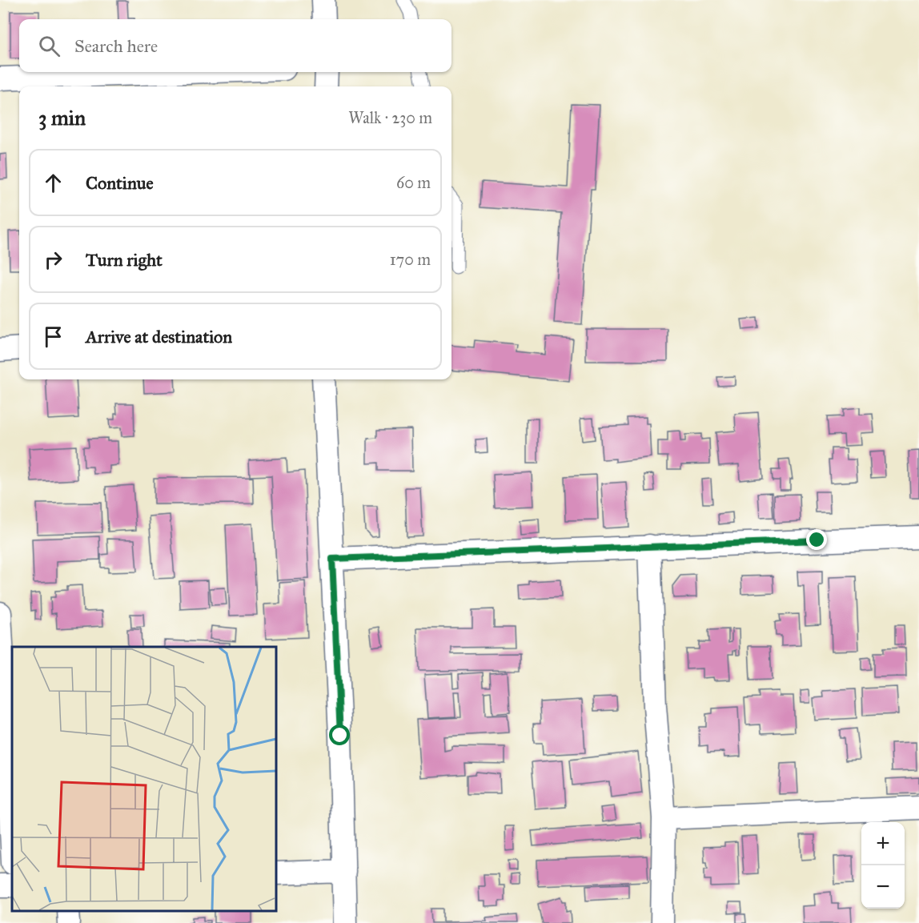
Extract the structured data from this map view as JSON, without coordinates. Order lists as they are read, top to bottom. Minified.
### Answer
{"page":{"search":"Search here","heading":["3 min","Walk · 230 m"],"list":[["Continue","60 m"],["Turn right","170 m"],"Arrive at destination"],"map_buttons":["+","−"]}}
